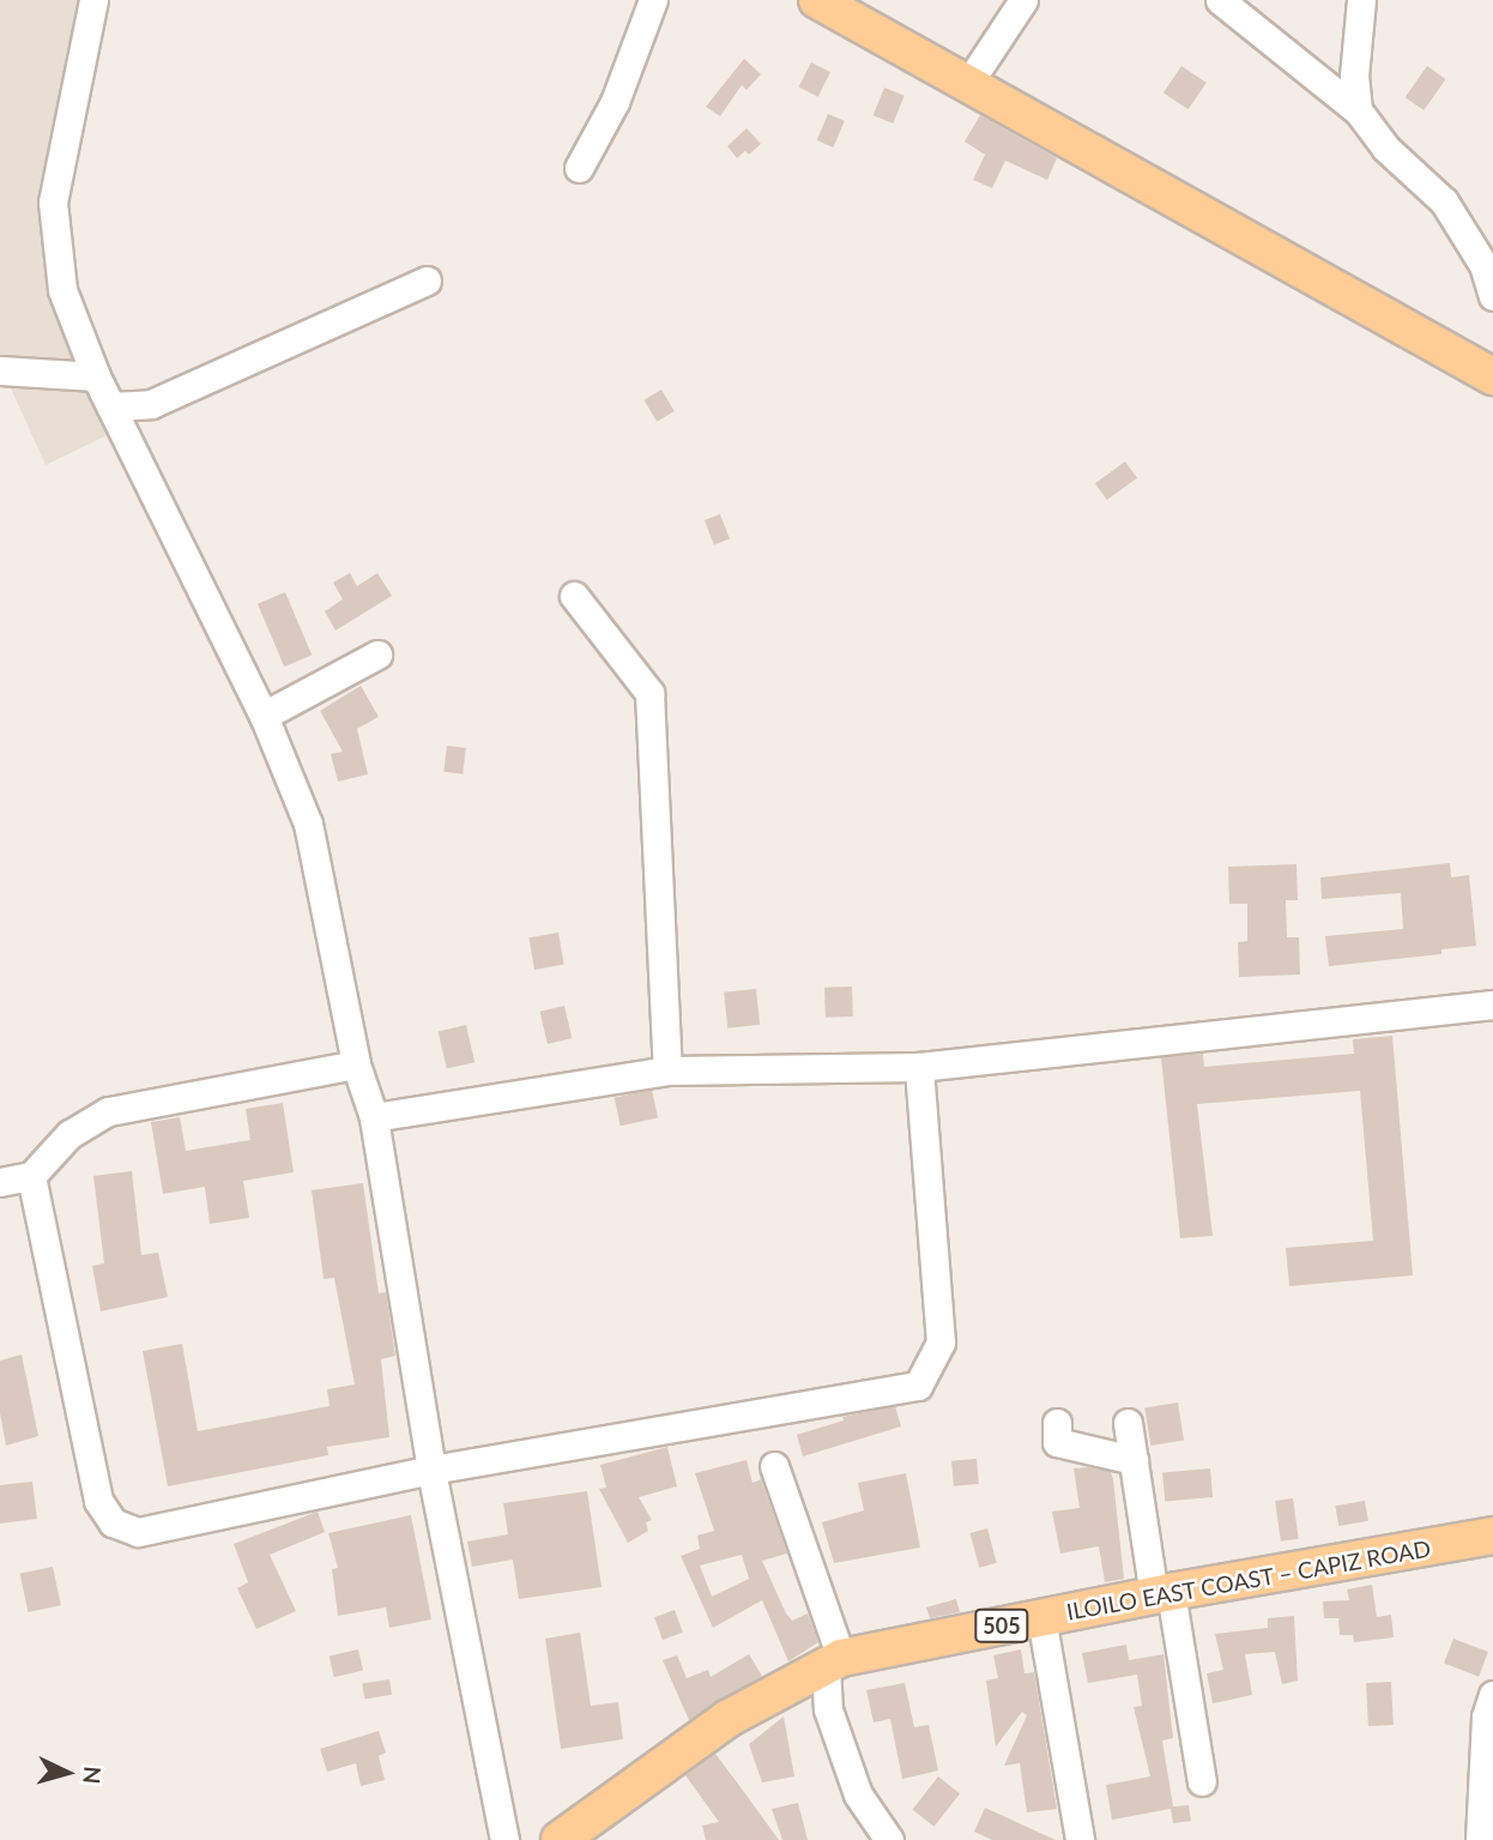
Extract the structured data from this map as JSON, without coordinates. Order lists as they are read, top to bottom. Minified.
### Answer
{"streets":{"main road":["ILOILO EAST COAST – CAPIZ ROAD","505"]},"north":"right"}
